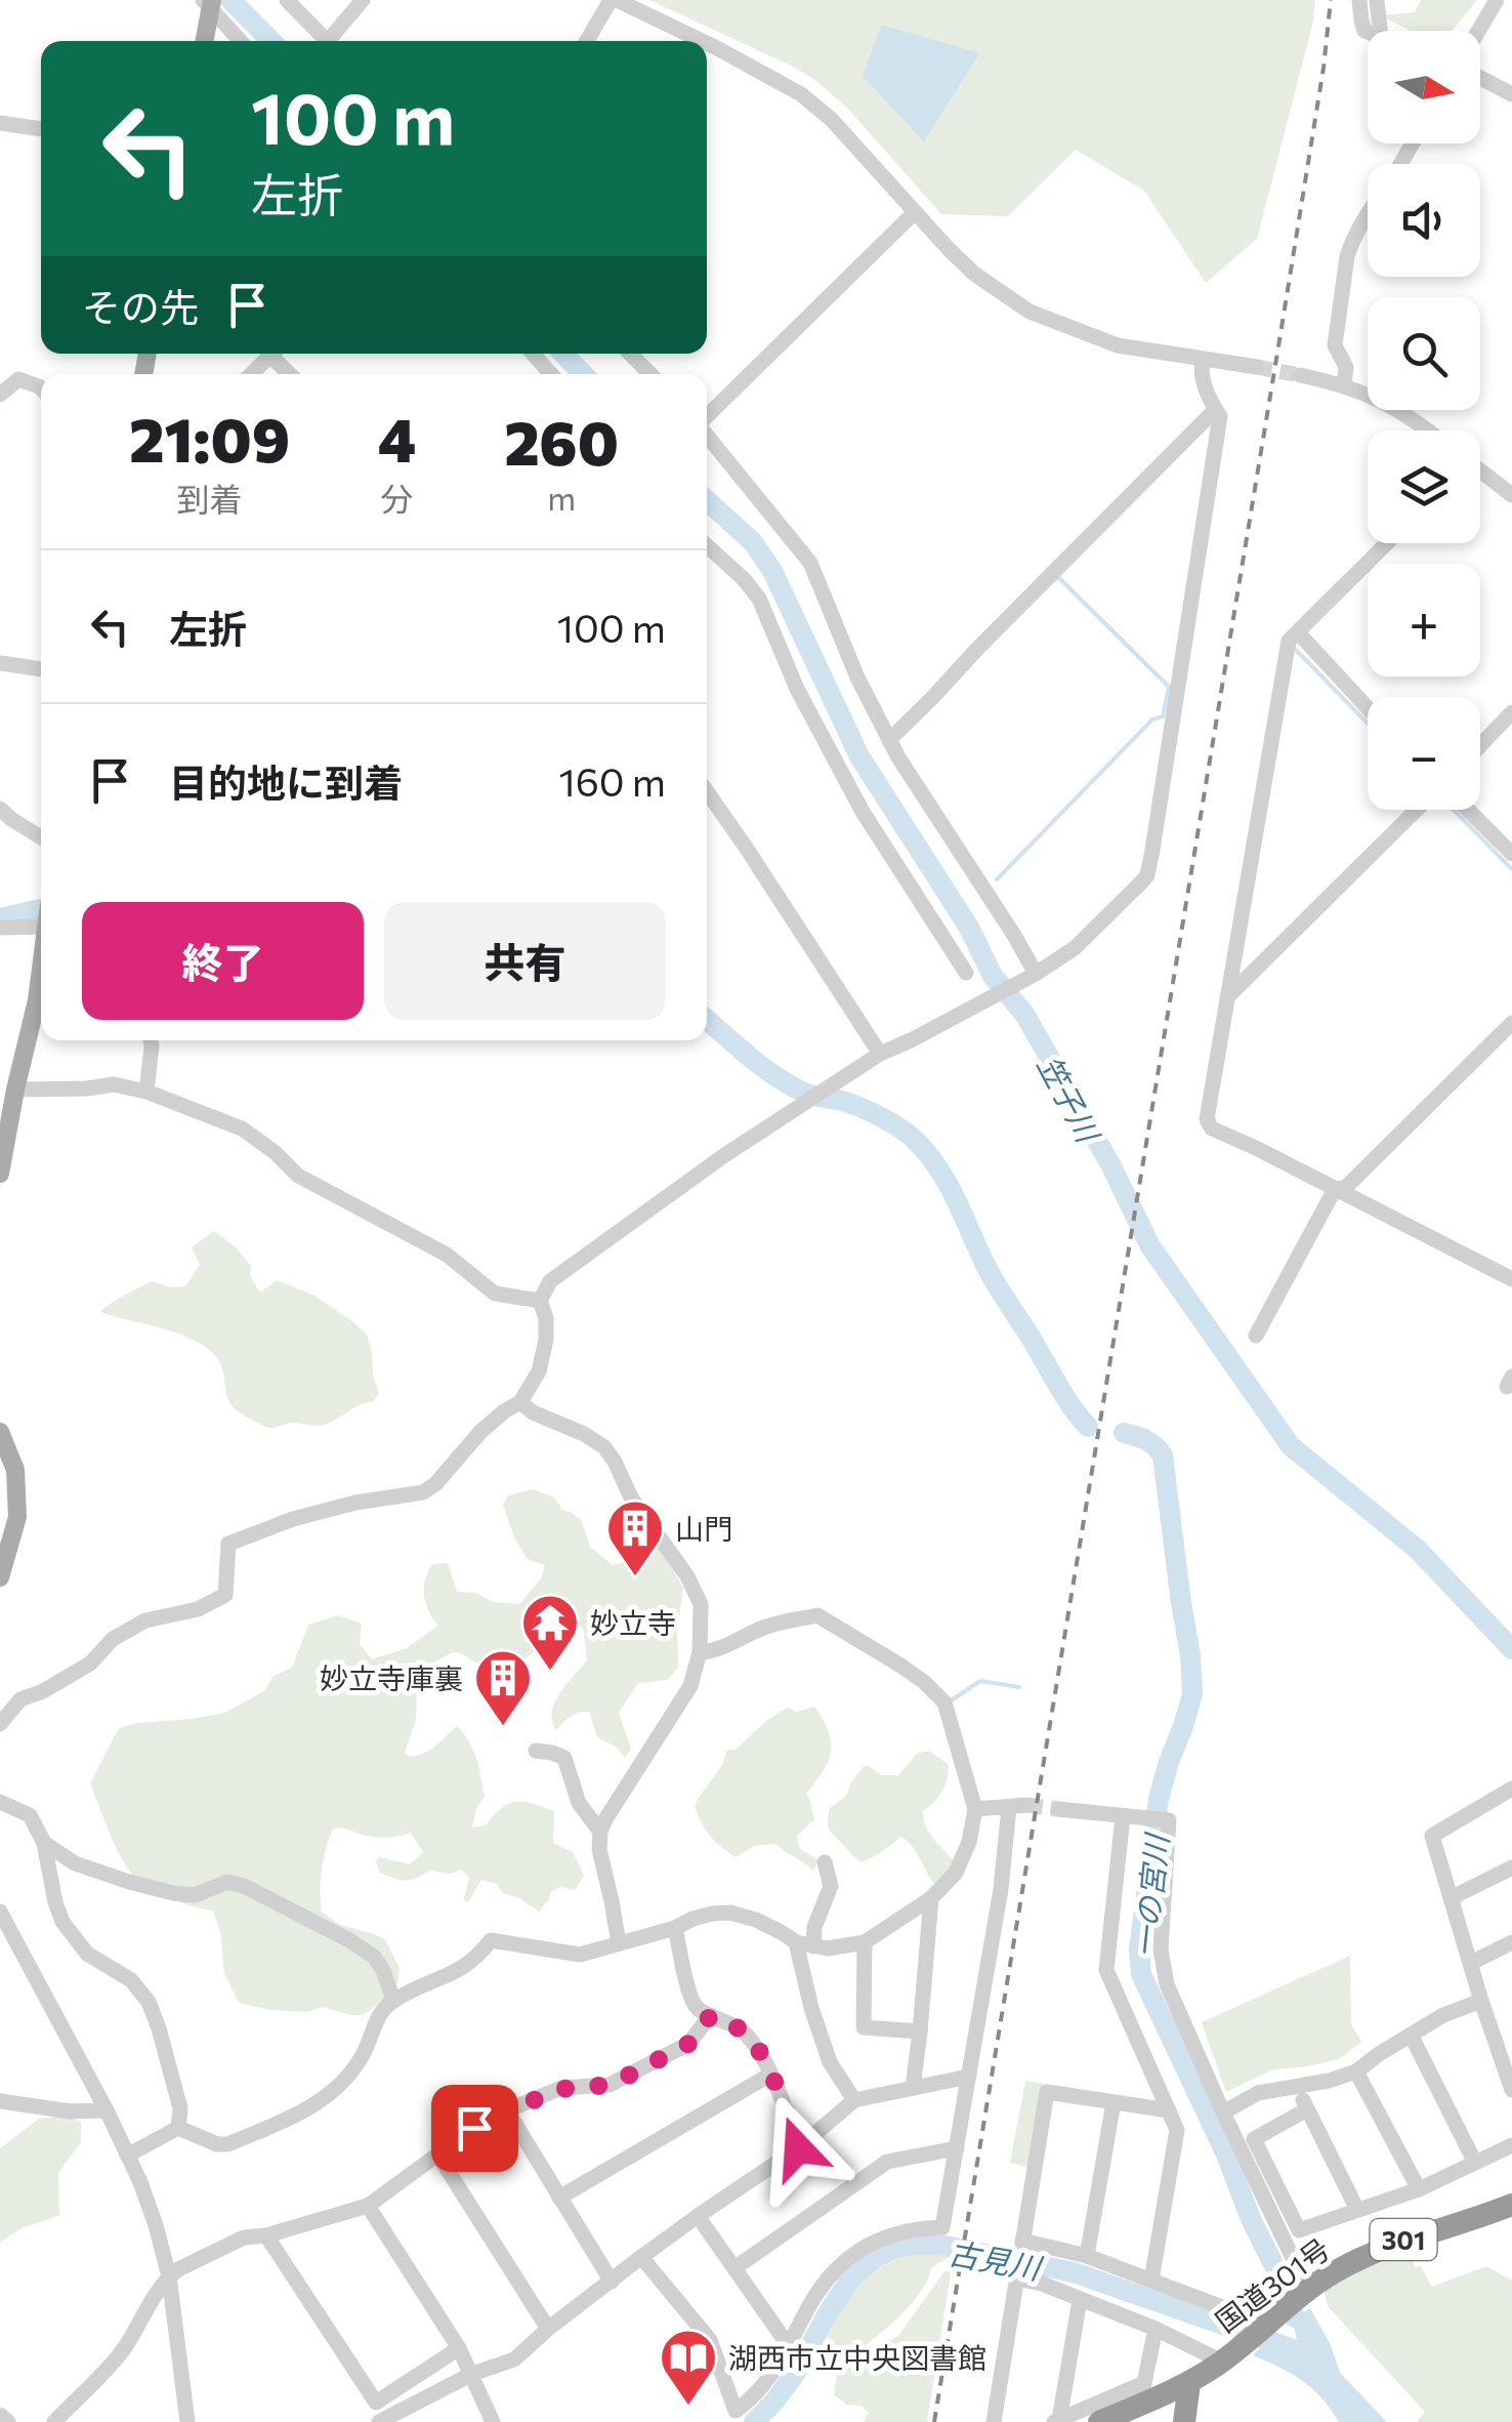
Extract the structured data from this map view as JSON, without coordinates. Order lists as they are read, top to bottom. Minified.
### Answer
{"streets":{"highway":["301","国道301号"]},"water":["笠子川","一の宮川","古見川"],"places":{"building":["山門","妙立寺庫裏"],"temple":["妙立寺"],"library":["湖西市立中央図書館"]},"north":"right","page":{"map_buttons":["+","−"],"turn":["100 m","左折"],"then":"その先","eta":["21:09","到着","4","分","260","m"],"list":[{"name":"左折","value":"100 m"},{"name":"目的地に到着","value":"160 m"}],"buttons":["終了","共有"]}}
